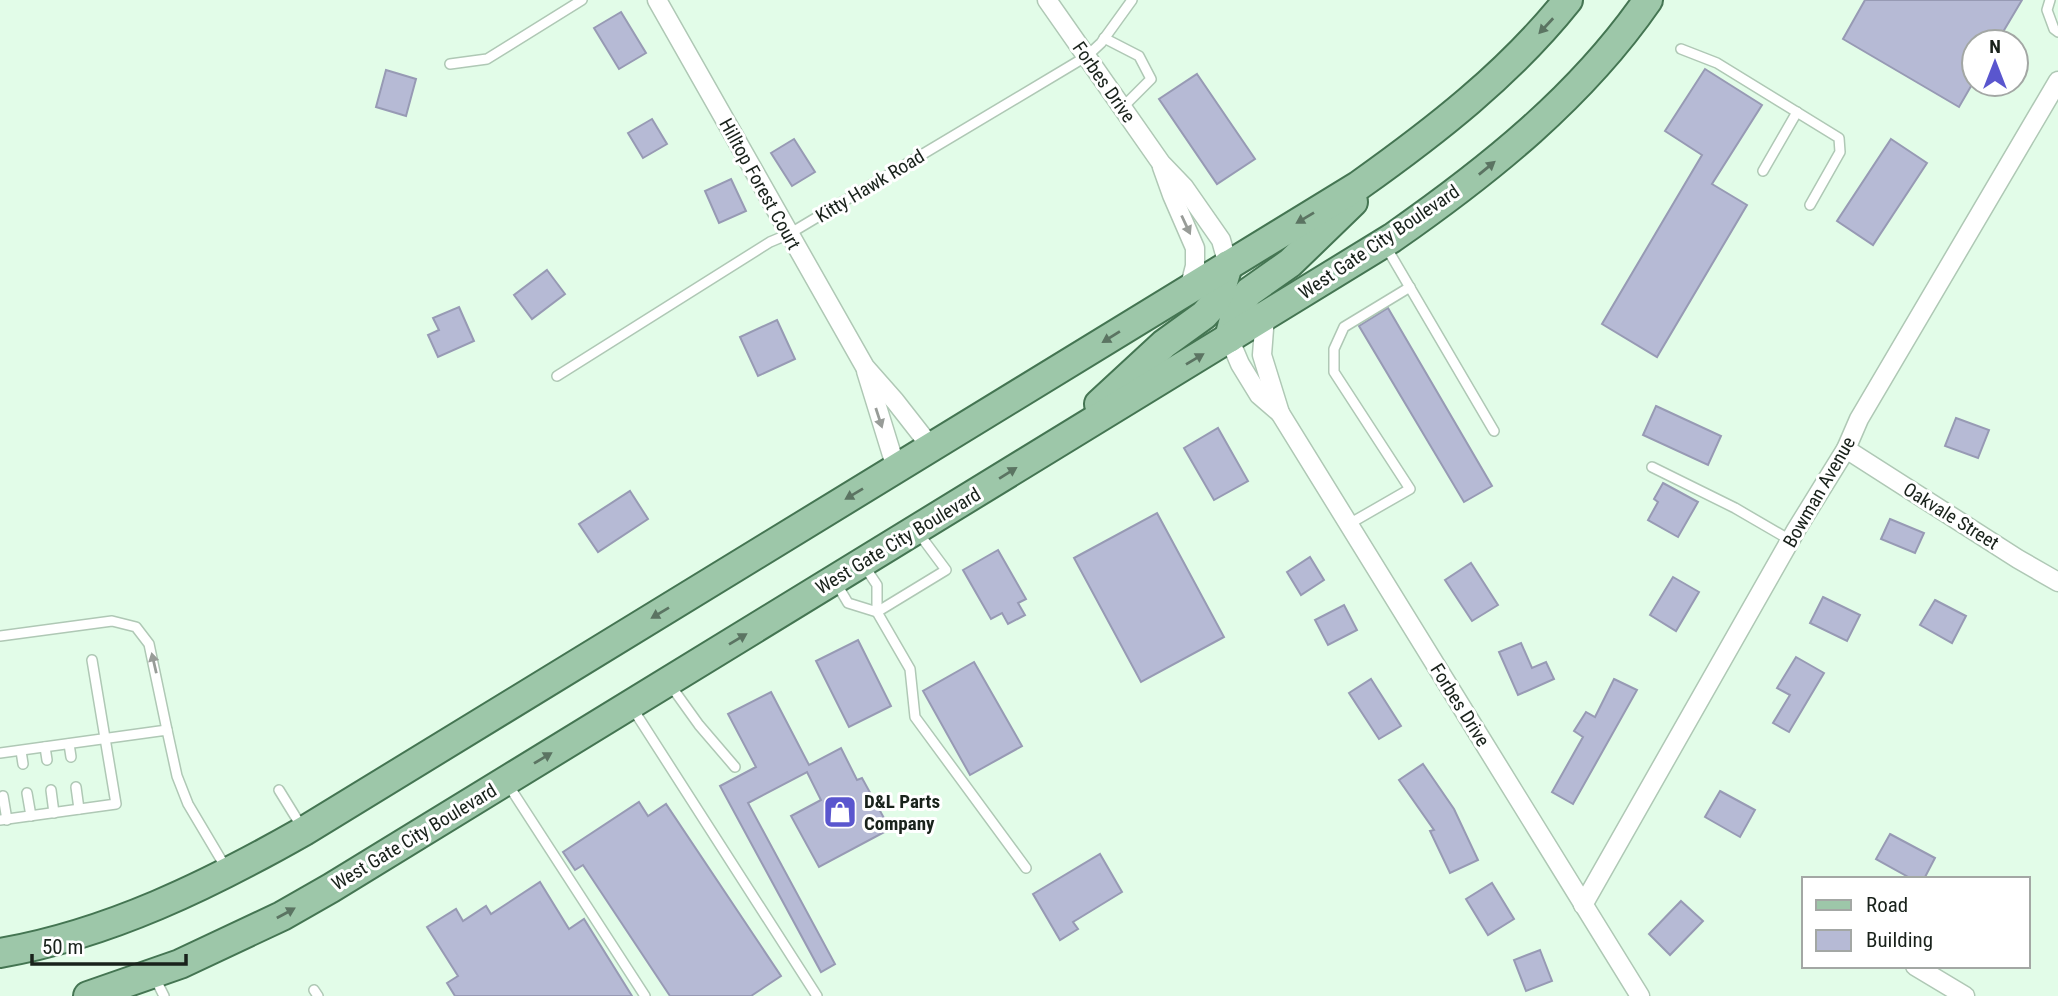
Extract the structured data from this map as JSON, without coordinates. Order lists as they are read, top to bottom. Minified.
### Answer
{"streets":{"main road":["West Gate City Boulevard"],"street":["Forbes Drive","Hilltop Forest Court","Bowman Avenue","Oakvale Street"],"lane":["Kitty Hawk Road"]},"crossings":[["Forbes Drive","Kitty Hawk Road"],["Forbes Drive","West Gate City Boulevard"],["Forbes Drive","Bowman Avenue"],["Hilltop Forest Court","Kitty Hawk Road"],["Bowman Avenue","Oakvale Street"]],"places":{"shop":["D&L Parts Company"]},"legend":["Road","Building"],"scale_bar":"50 m","north":"top"}
